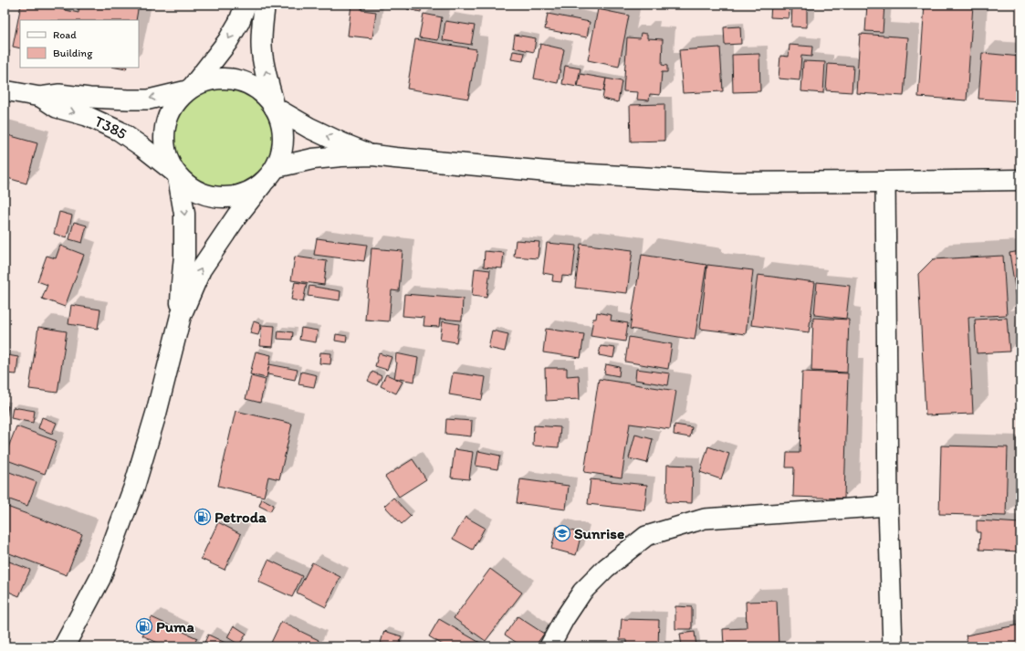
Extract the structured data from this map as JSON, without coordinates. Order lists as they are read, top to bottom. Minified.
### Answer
{"streets":{"street":["T385"]},"places":{"fuel station":["Petroda","Puma"],"school or university":["Sunrise"]},"legend":["Road","Building"]}
